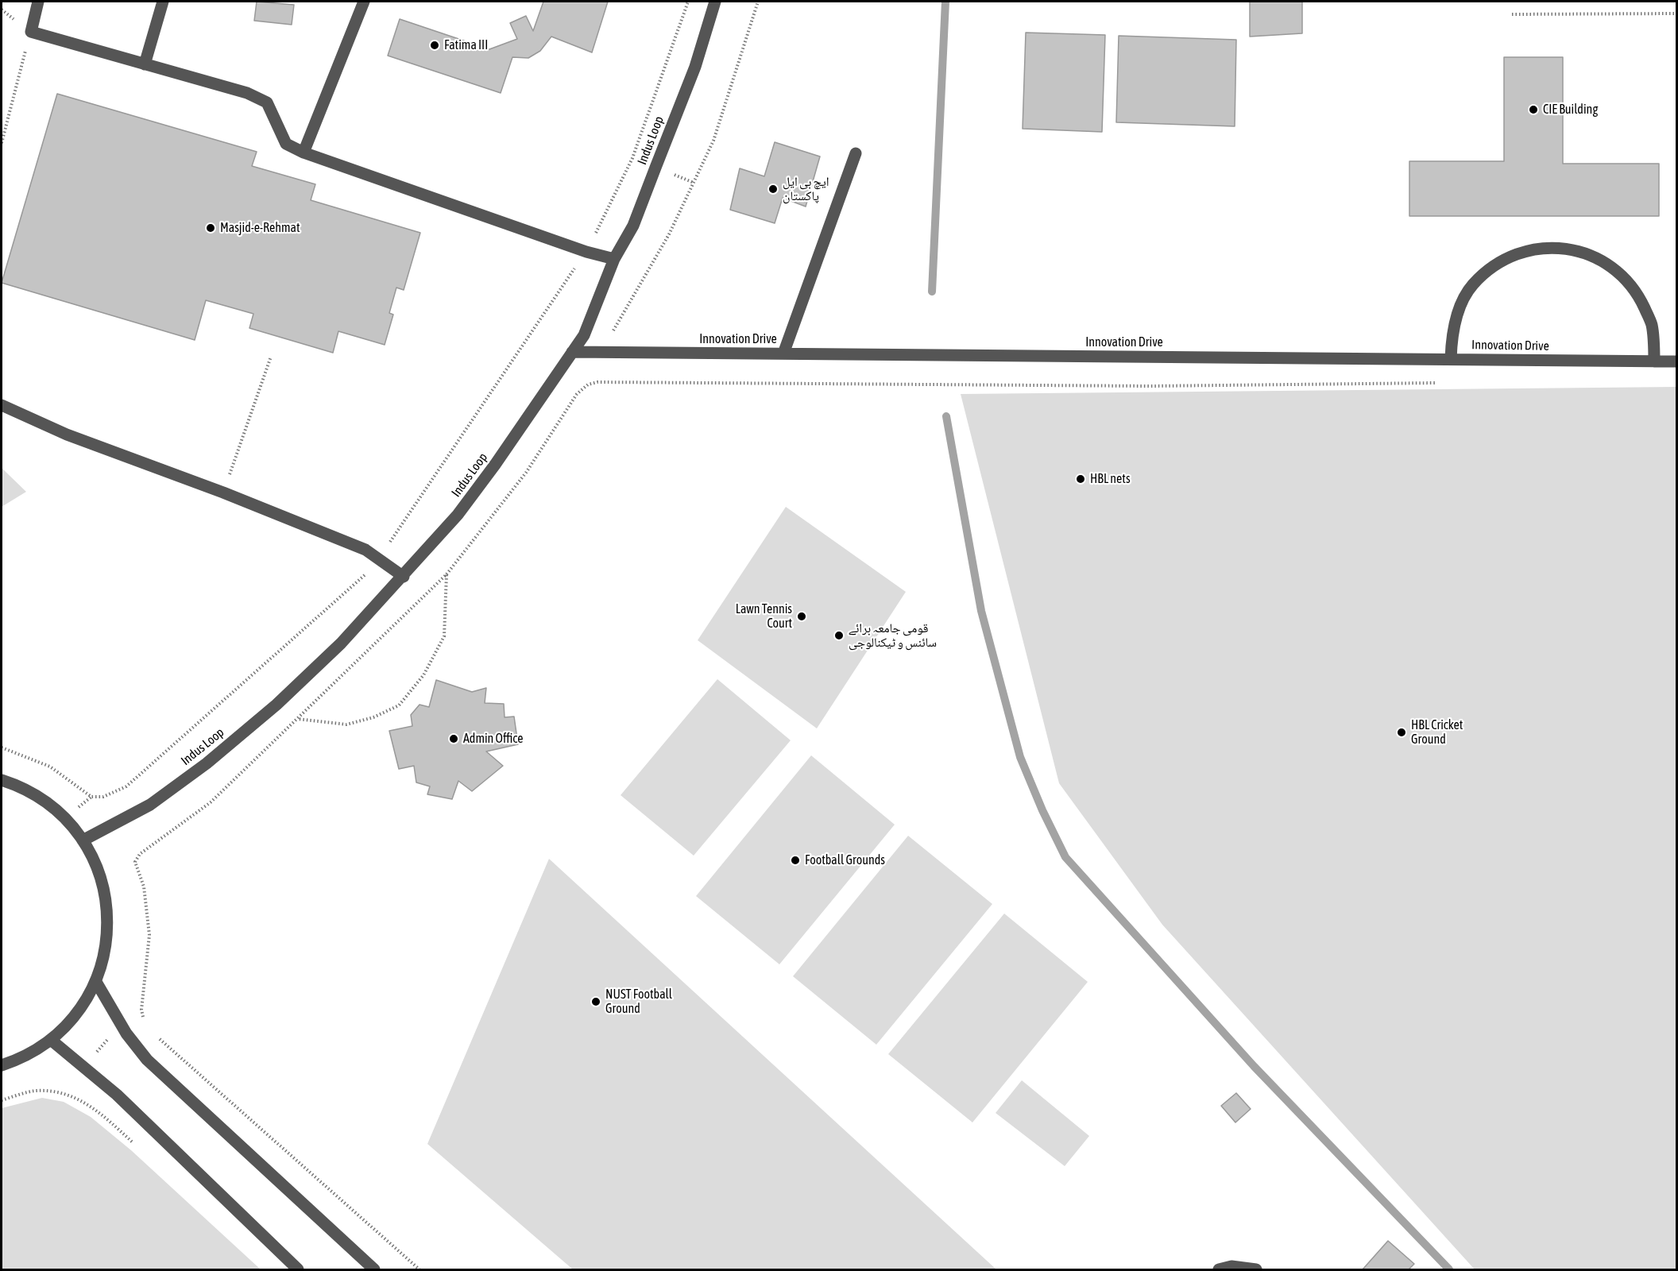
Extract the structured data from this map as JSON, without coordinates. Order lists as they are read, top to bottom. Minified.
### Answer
{"streets":{"street":["Indus Loop","Innovation Drive"]},"crossings":[["Indus Loop","Innovation Drive"]],"places":["Fatima III","CIE Building","ایچ بی ایل پاکستان","Masjid-e-Rehmat","HBL nets","Lawn Tennis Court","قومی جامعہ برائے سائنس و ٹیکنالوجی","HBL Cricket Ground","Admin Office","Football Grounds","NUST Football Ground"]}
